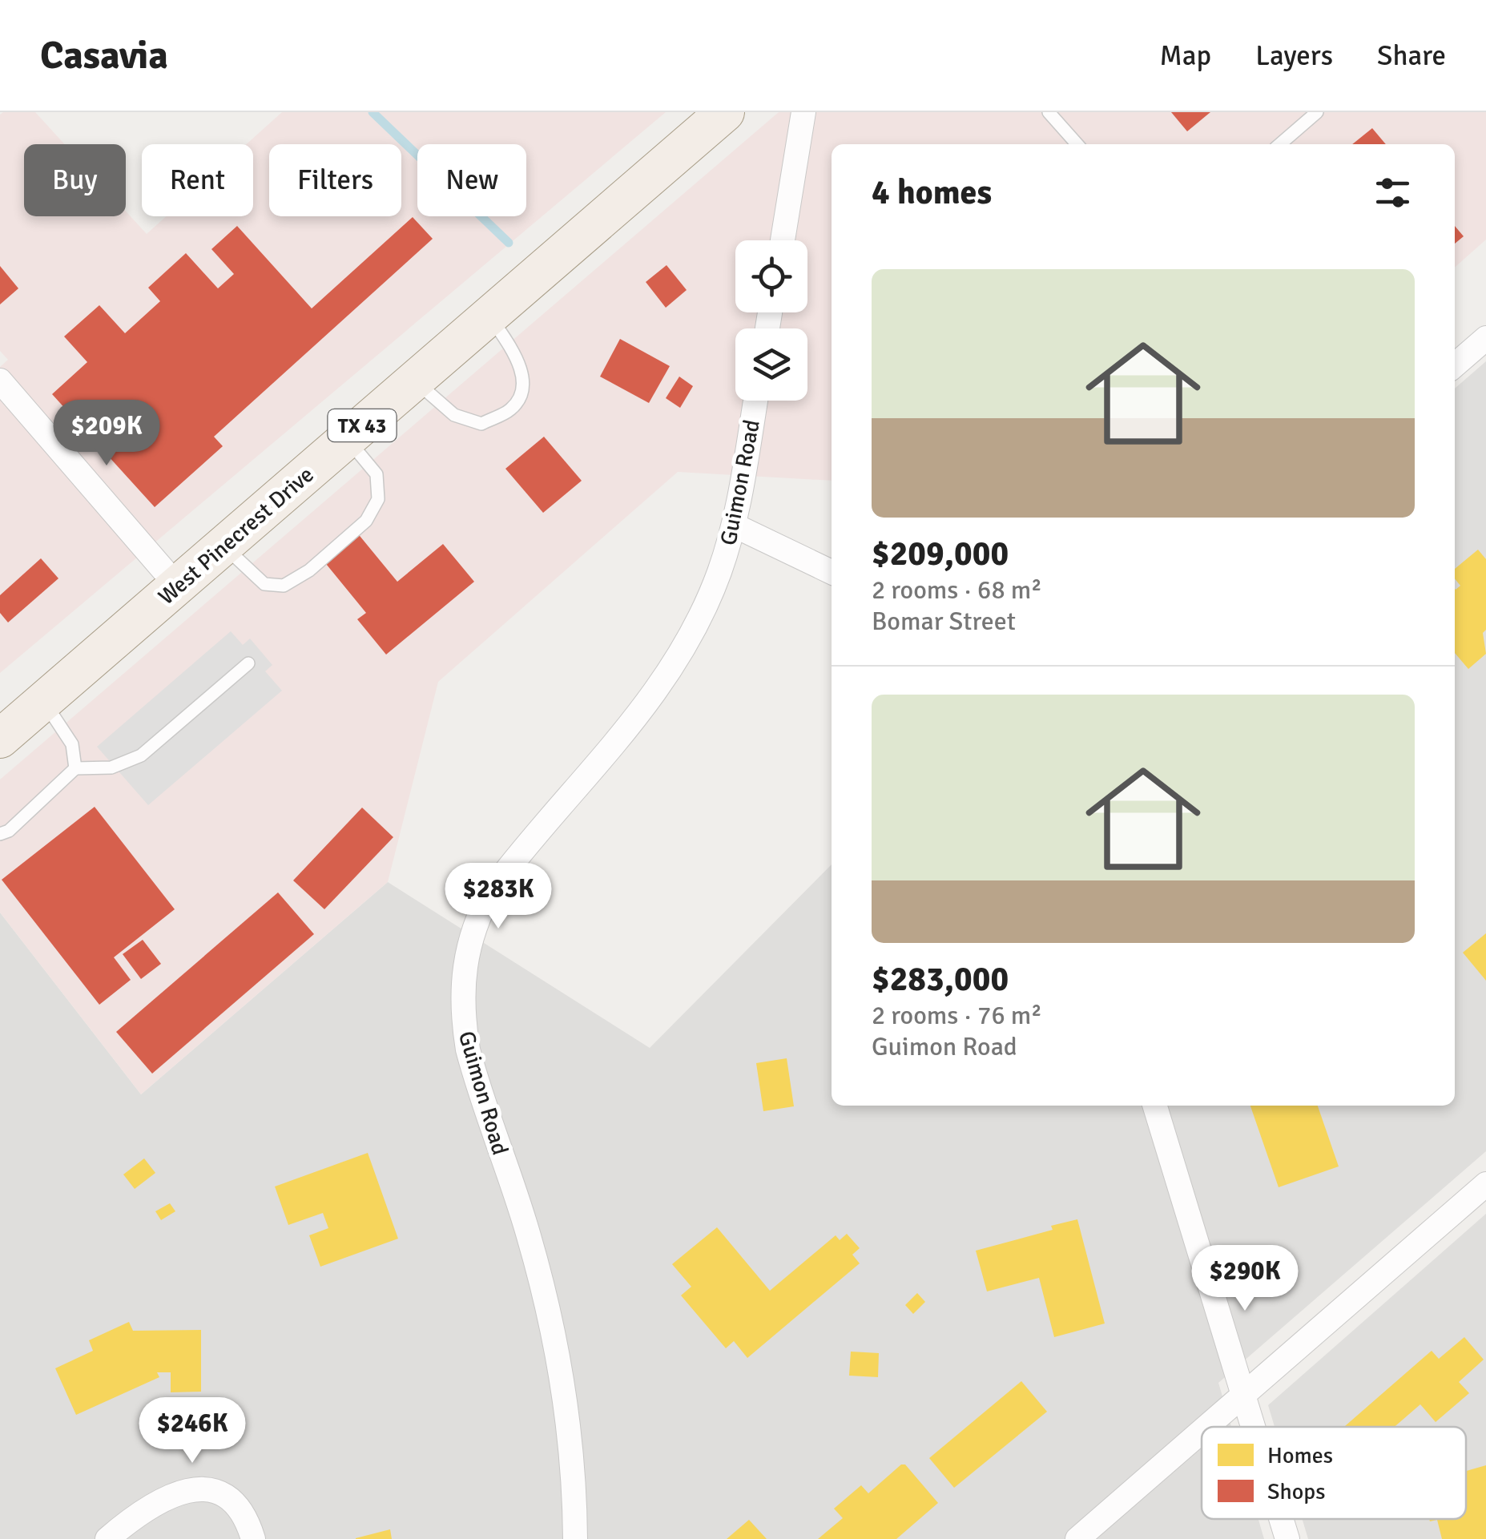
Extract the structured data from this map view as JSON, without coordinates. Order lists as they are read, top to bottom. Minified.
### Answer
{"streets":{"main road":["TX 43","West Pinecrest Drive"],"street":["Guimon Road"]},"legend":["Homes","Shops"],"page":{"header":"Casavia","nav":["Map","Layers","Share"],"chip":["Buy","Rent","Filters","New"],"heading":"4 homes","list":[{"name":"$209,000","note":"2 rooms · 68 m² · Bomar Street"},{"name":"$283,000","note":"2 rooms · 76 m² · Guimon Road"}],"price":["$209K","$283K","$290K","$246K"]}}
